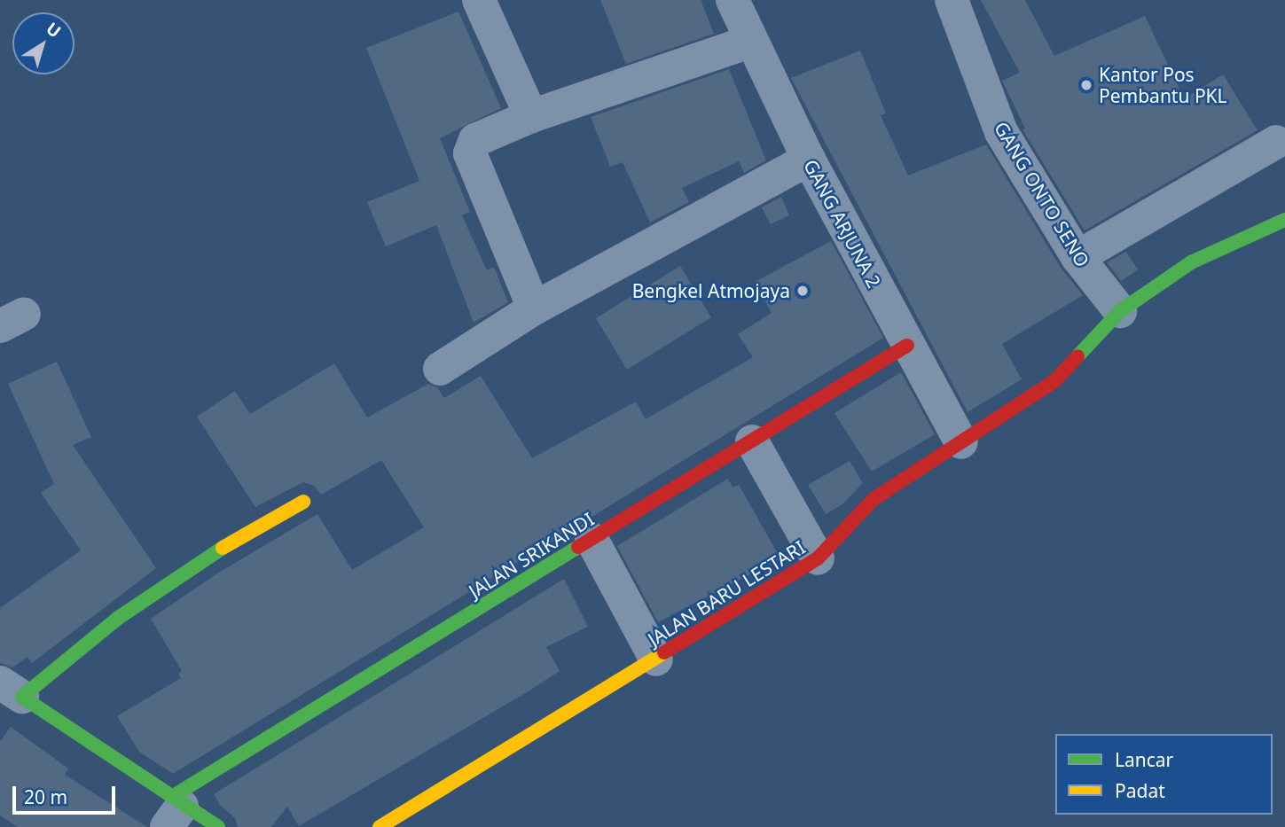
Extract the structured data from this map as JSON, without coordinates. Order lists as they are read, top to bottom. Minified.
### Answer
{"streets":{"street":["GANG ONTO SENO","GANG ARJUNA 2","JALAN SRIKANDI","JALAN BARU LESTARI"]},"crossings":[["GANG ONTO SENO","JALAN BARU LESTARI"],["GANG ARJUNA 2","JALAN SRIKANDI"],["GANG ARJUNA 2","JALAN BARU LESTARI"]],"places":["Kantor Pos Pembantu PKL","Bengkel Atmojaya"],"legend":["Lancar","Padat"],"scale_bar":"20 m","north":"top right"}
